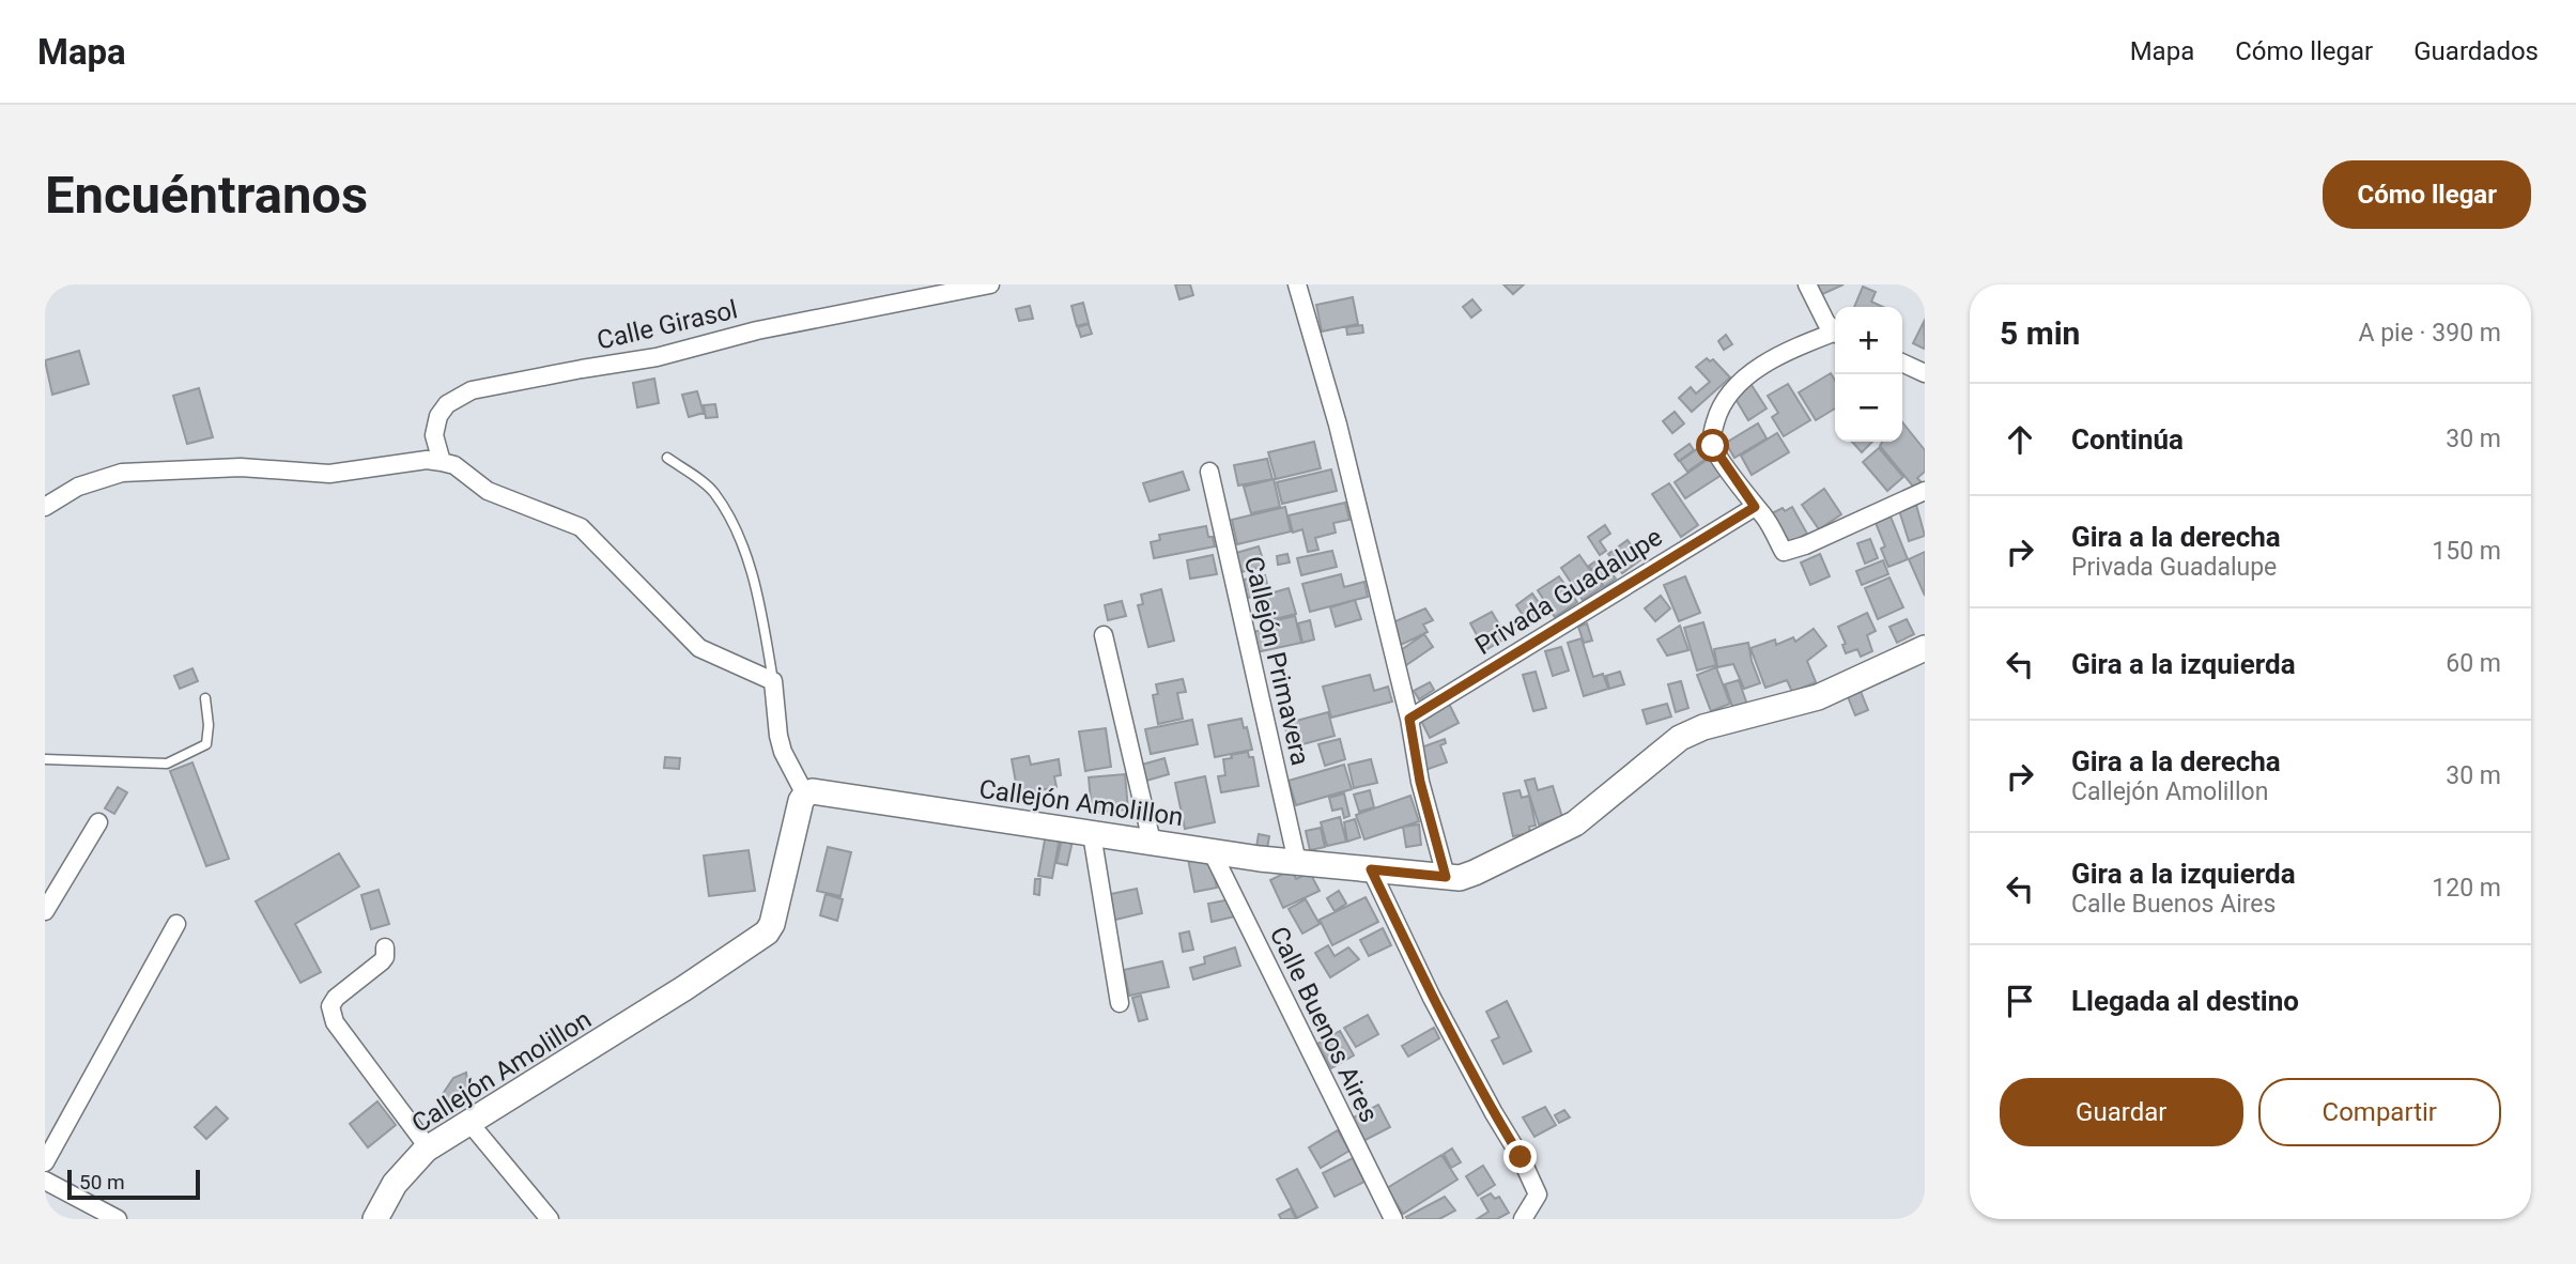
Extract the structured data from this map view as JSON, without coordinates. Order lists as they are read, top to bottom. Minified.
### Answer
{"streets":{"street":["Calle Girasol","Privada Guadalupe","Callejón Primavera","Callejón Amolillon","Calle Buenos Aires"]},"crossings":[["Callejón Primavera","Callejón Amolillon"],["Callejón Amolillon","Calle Buenos Aires"]],"scale_bar":"50 m","page":{"header":"Mapa","nav":["Mapa","Cómo llegar","Guardados"],"buttons":["Cómo llegar",["Guardar","Compartir"]],"title":"Encuéntranos","heading":["5 min","A pie · 390 m"],"map_buttons":["+","−"],"list":[["Continúa","30 m"],["Gira a la derecha","Privada Guadalupe","150 m"],["Gira a la izquierda","60 m"],["Gira a la derecha","Callejón Amolillon","30 m"],["Gira a la izquierda","Calle Buenos Aires","120 m"],"Llegada al destino"],"scale":"50 m"}}
